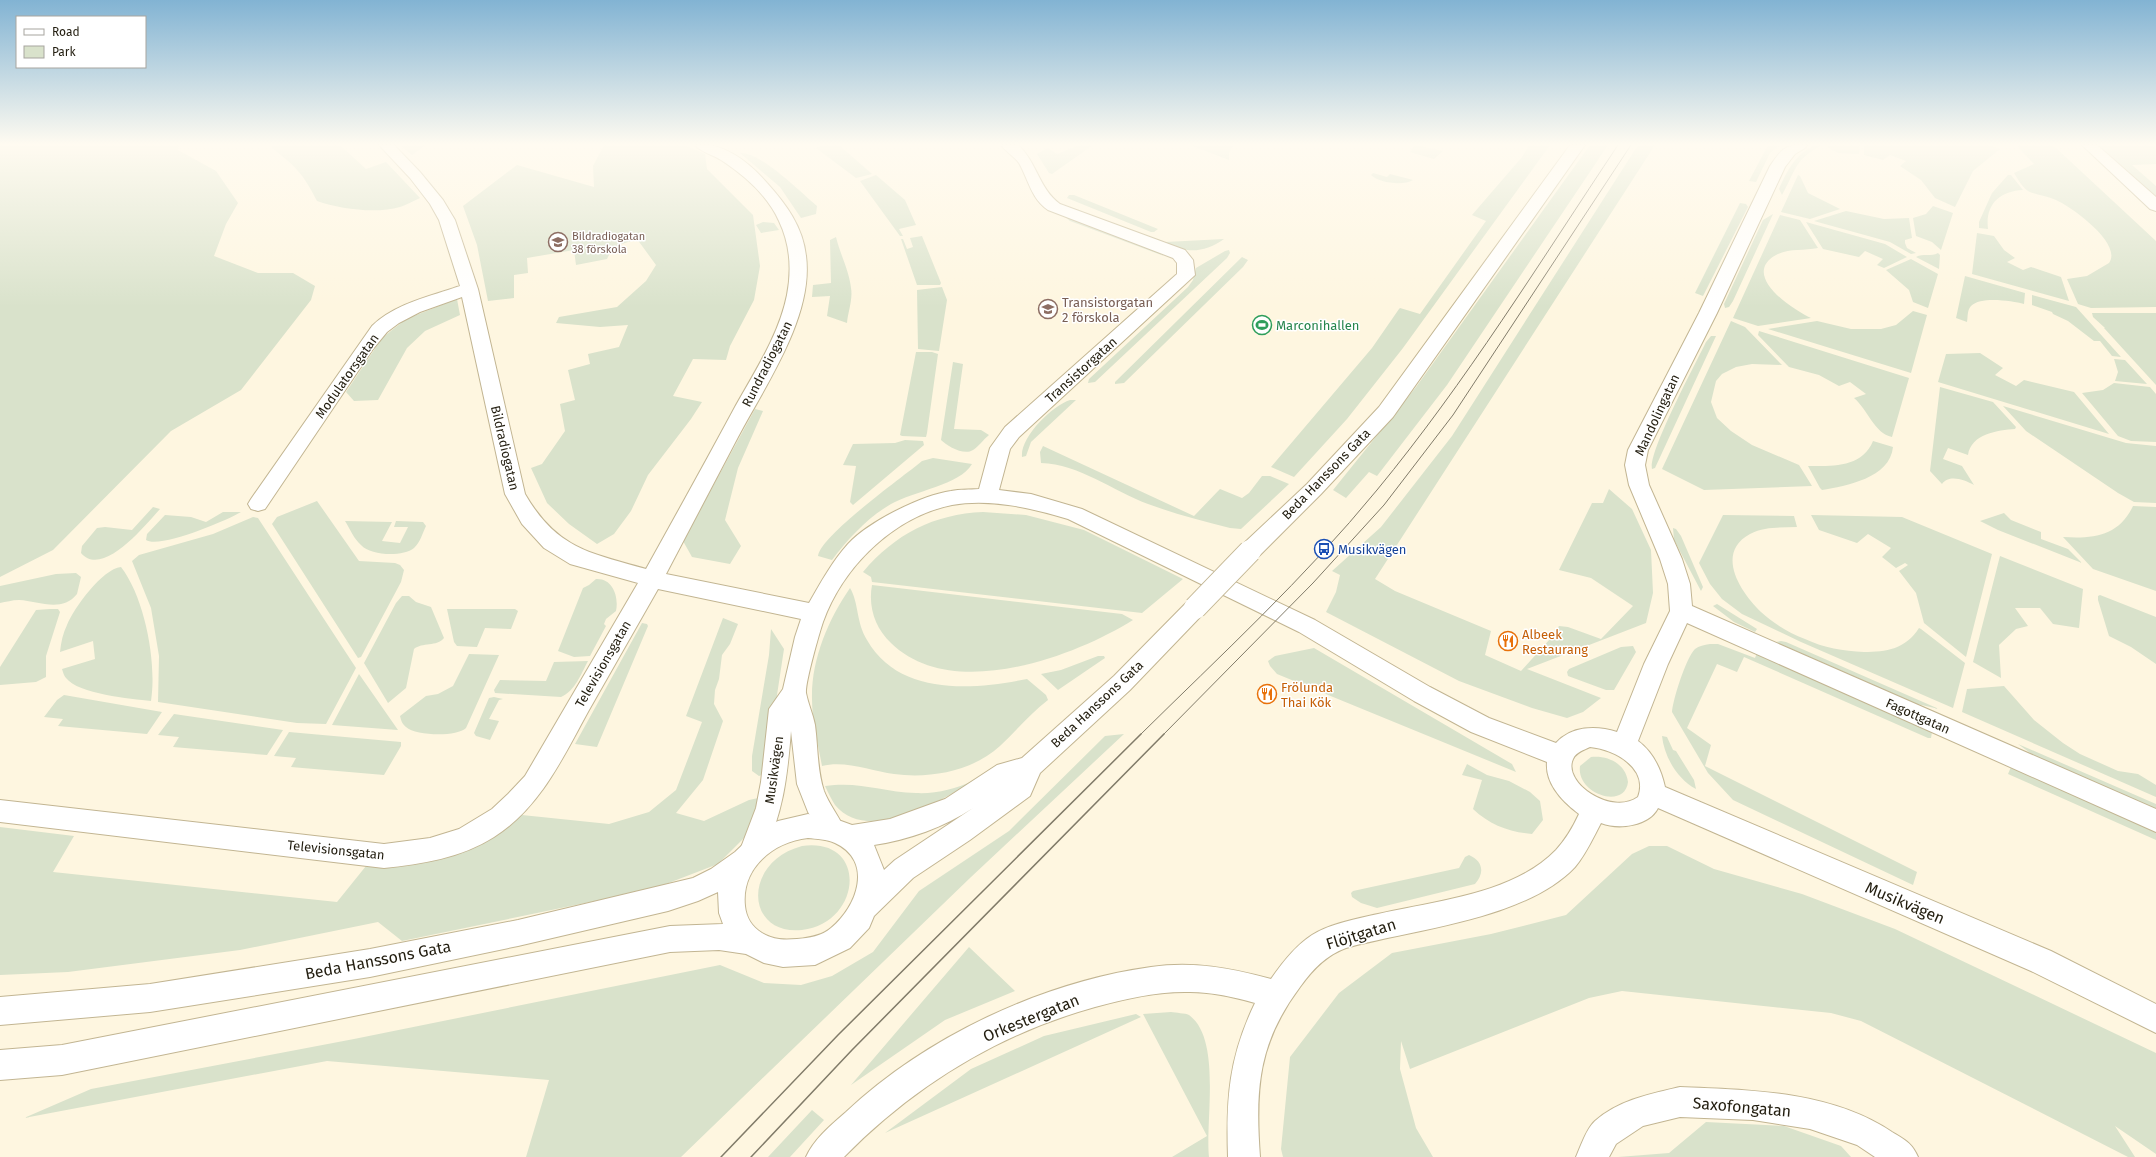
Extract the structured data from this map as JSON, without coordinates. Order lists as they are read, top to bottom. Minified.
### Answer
{"streets":{"street":["Rundradiogatan","Transistorgatan","Modulatorsgatan","Mandolingatan","Bildradiogatan","Beda Hanssons Gata","Televisionsgatan","Fagottgatan","Musikvägen","Flöjtgatan","Orkestergatan","Saxofongatan"]},"crossings":[["Rundradiogatan","Bildradiogatan"],["Rundradiogatan","Televisionsgatan"],["Transistorgatan","Musikvägen"],["Modulatorsgatan","Bildradiogatan"],["Mandolingatan","Fagottgatan"],["Mandolingatan","Musikvägen"],["Mandolingatan","Flöjtgatan"],["Bildradiogatan","Televisionsgatan"],["Bildradiogatan","Musikvägen"],["Beda Hanssons Gata","Musikvägen"],["Musikvägen","Flöjtgatan"],["Flöjtgatan","Orkestergatan"]],"places":{"school or university":["Bildradiogatan 38 förskola","Transistorgatan 2 förskola"],"sports":["Marconihallen"],"bus stop":["Musikvägen"],"restaurant":["Albeek Restaurang","Frölunda Thai Kök"]},"legend":["Road","Park"]}
